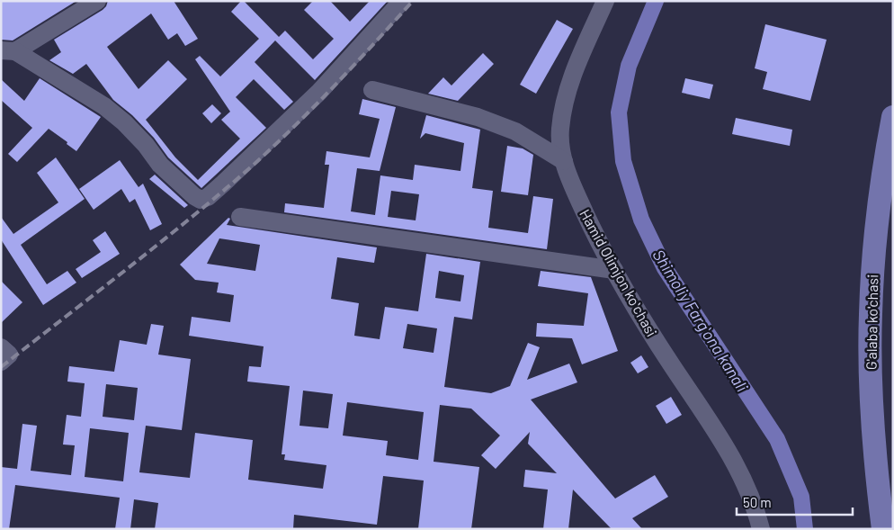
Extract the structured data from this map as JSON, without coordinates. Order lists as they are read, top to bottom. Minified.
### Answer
{"streets":{"main road":["G'alaba ko'chasi"],"street":["Hamid Olimjon koʻchasi"]},"water":["Shimoliy Fargʻona kanali"],"scale_bar":"50 m"}
